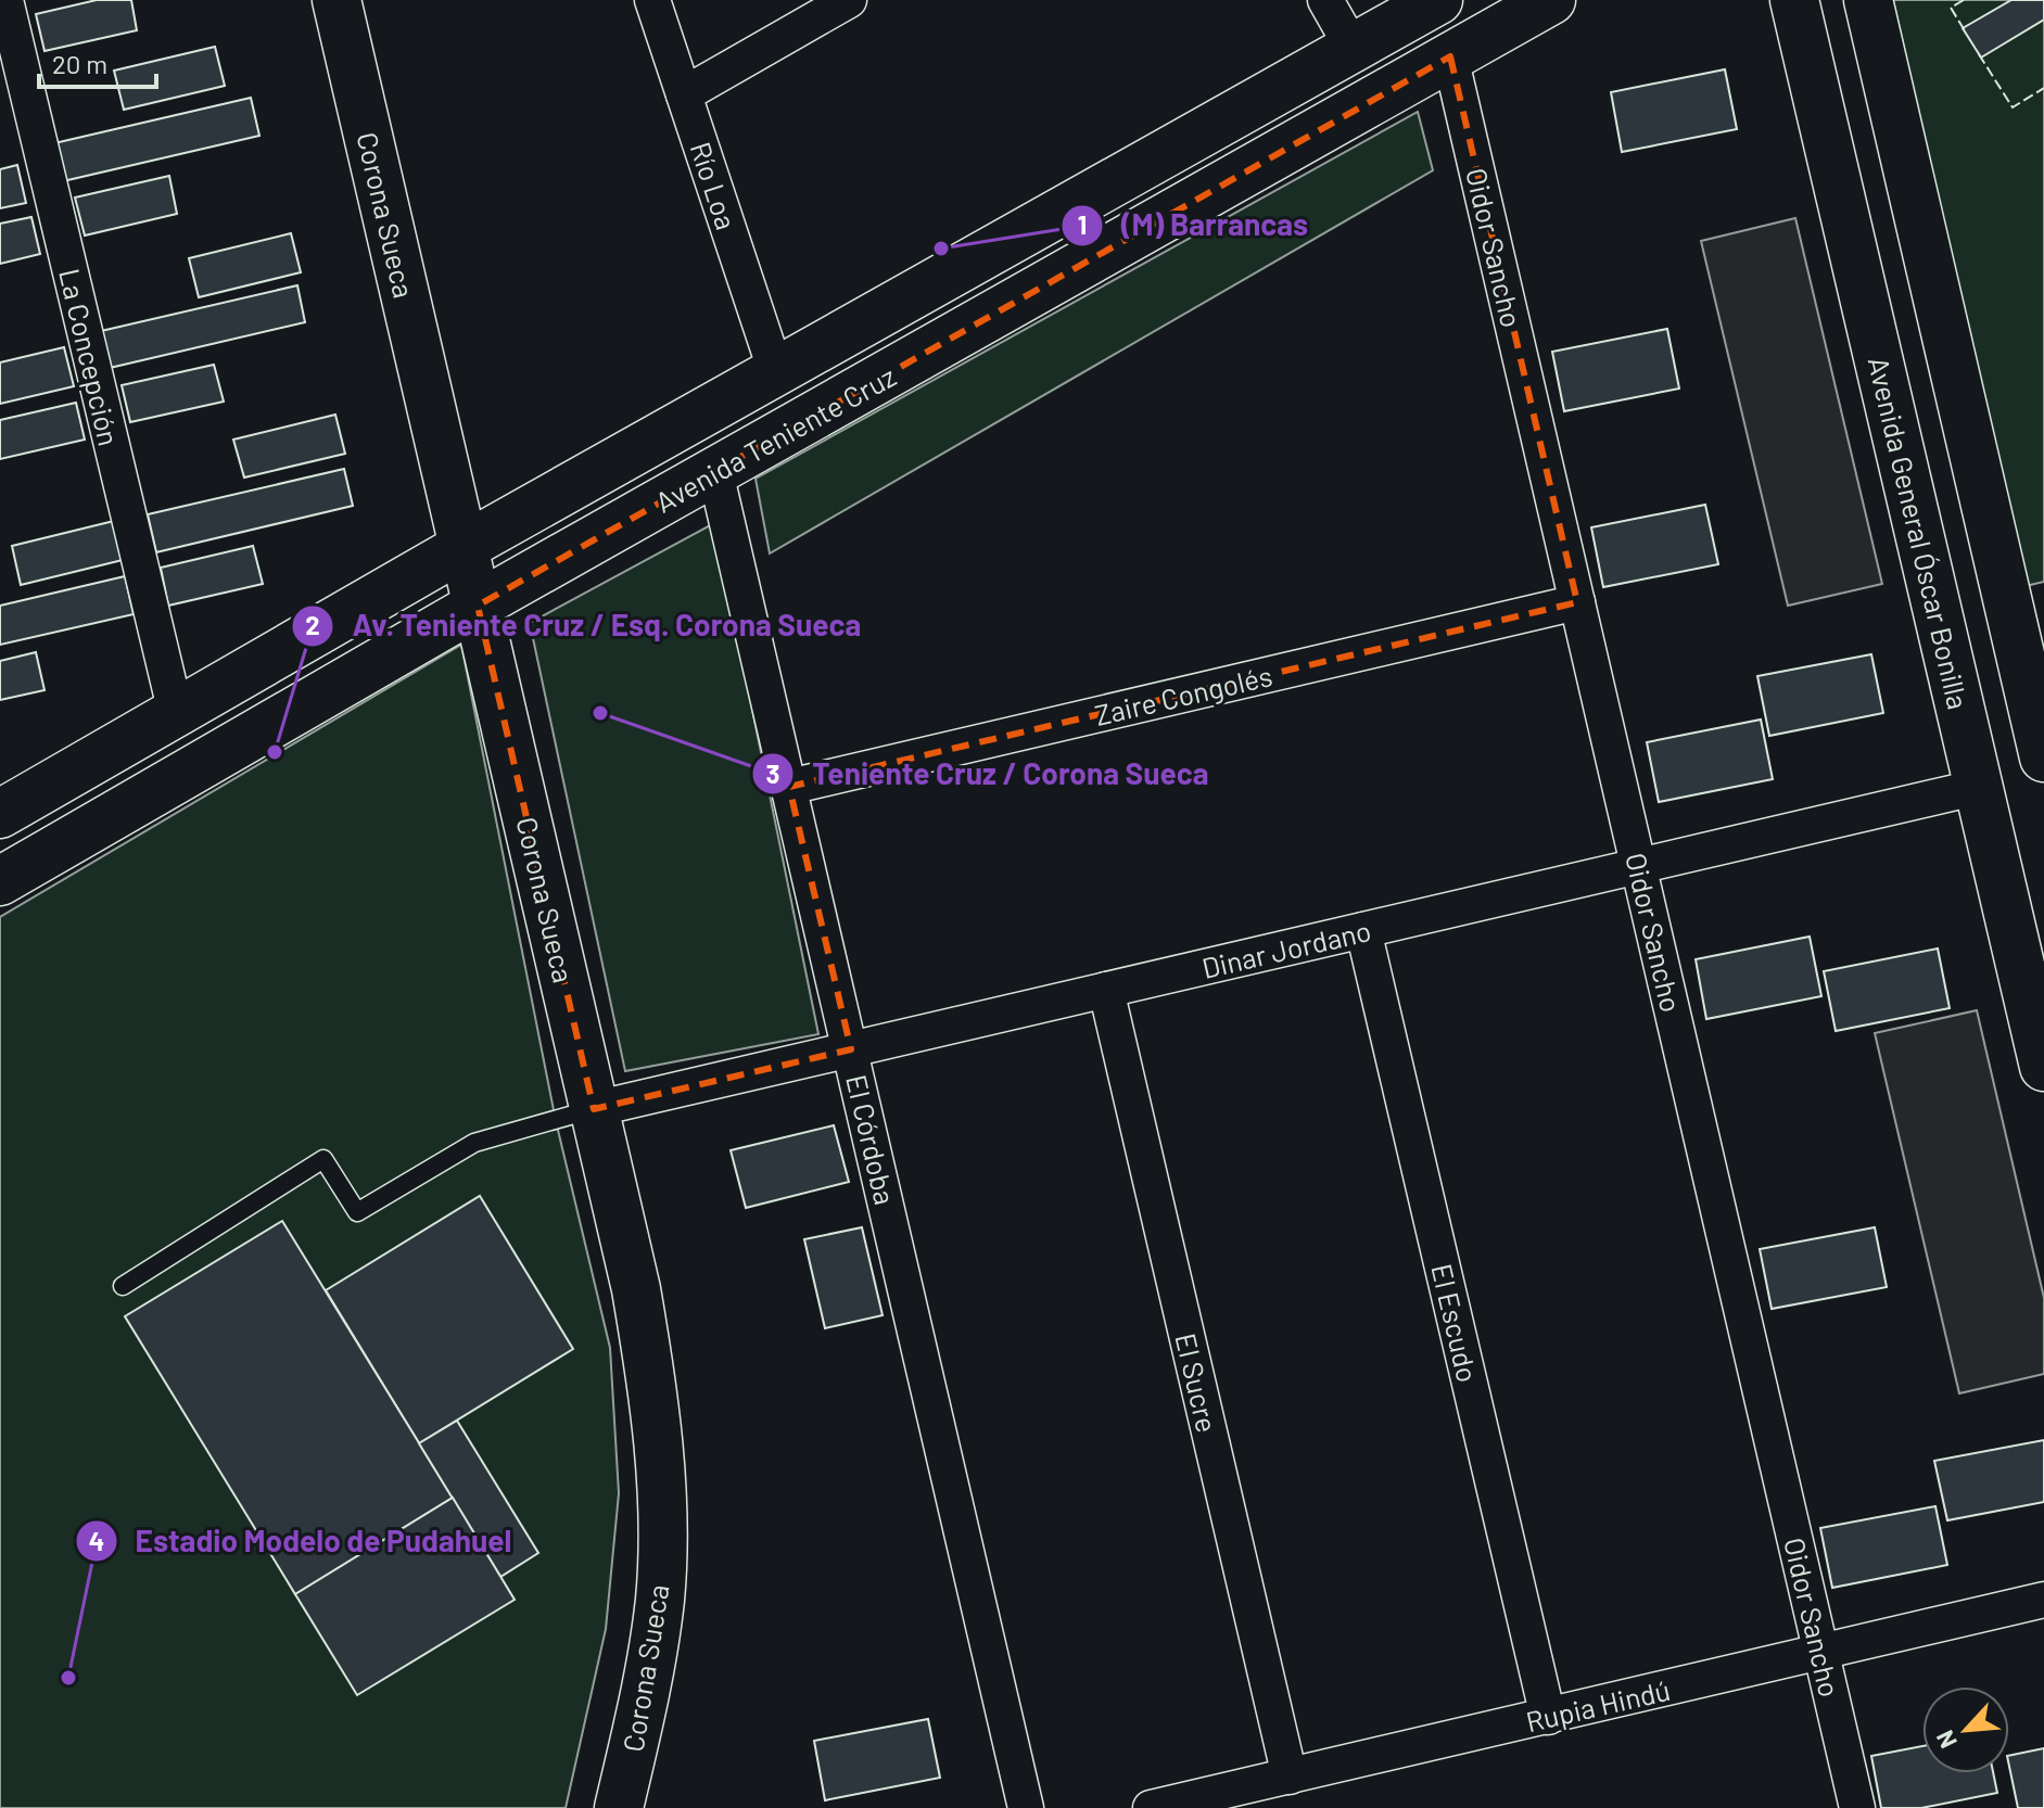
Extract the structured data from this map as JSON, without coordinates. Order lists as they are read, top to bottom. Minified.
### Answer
{"streets":{"main road":["Corona Sueca","Avenida Teniente Cruz","Avenida General Óscar Bonilla"],"street":["Río Loa","Oidor Sancho","La Concepción","Zaire Congolés","Dinar Jordano","El Córdoba","El Escudo","El Sucre","Rupia Hindú"]},"crossings":[["Río Loa","Avenida Teniente Cruz"],["Corona Sueca","Avenida Teniente Cruz"],["Corona Sueca","Dinar Jordano"],["Oidor Sancho","Avenida Teniente Cruz"],["Oidor Sancho","Zaire Congolés"],["Oidor Sancho","Dinar Jordano"],["Oidor Sancho","Rupia Hindú"],["La Concepción","Avenida Teniente Cruz"],["Avenida Teniente Cruz","El Córdoba"],["Avenida General Óscar Bonilla","Dinar Jordano"],["Zaire Congolés","El Córdoba"],["Dinar Jordano","El Córdoba"],["Dinar Jordano","El Escudo"],["Dinar Jordano","El Sucre"],["El Escudo","Rupia Hindú"],["El Sucre","Rupia Hindú"]],"places":["(M) Barrancas","Teniente Cruz / Corona Sueca","Av. Teniente Cruz / Esq. Corona Sueca","Estadio Modelo de Pudahuel"],"scale_bar":"20 m","north":"bottom left"}
